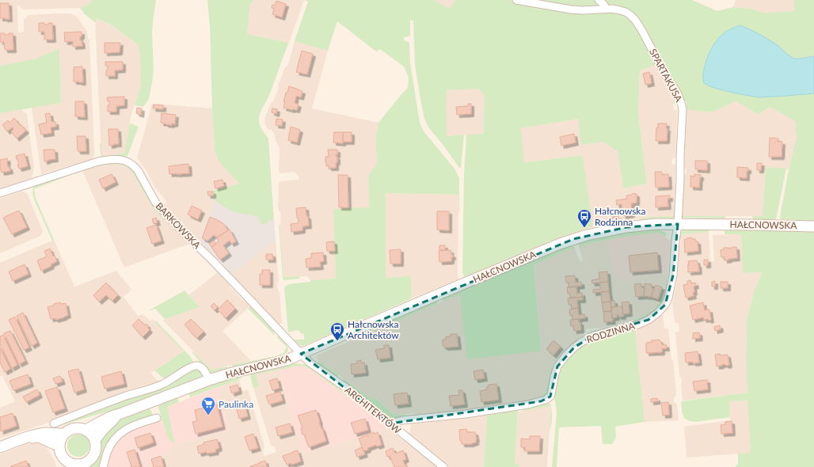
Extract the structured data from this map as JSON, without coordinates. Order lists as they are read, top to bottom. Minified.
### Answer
{"streets":{"street":["SPARTAKUSA","HAŁCNOWSKA","BARKOWSKA","RODZINNA","ARCHITEKTÓW"]},"crossings":[["SPARTAKUSA","HAŁCNOWSKA"],["SPARTAKUSA","RODZINNA"],["HAŁCNOWSKA","BARKOWSKA"],["HAŁCNOWSKA","RODZINNA"],["HAŁCNOWSKA","ARCHITEKTÓW"],["BARKOWSKA","ARCHITEKTÓW"],["RODZINNA","ARCHITEKTÓW"]],"places":{"bus stop":["Hałcnowska Rodzinna","Hałcnowska Architektów"],"supermarket":["Paulinka"]}}
